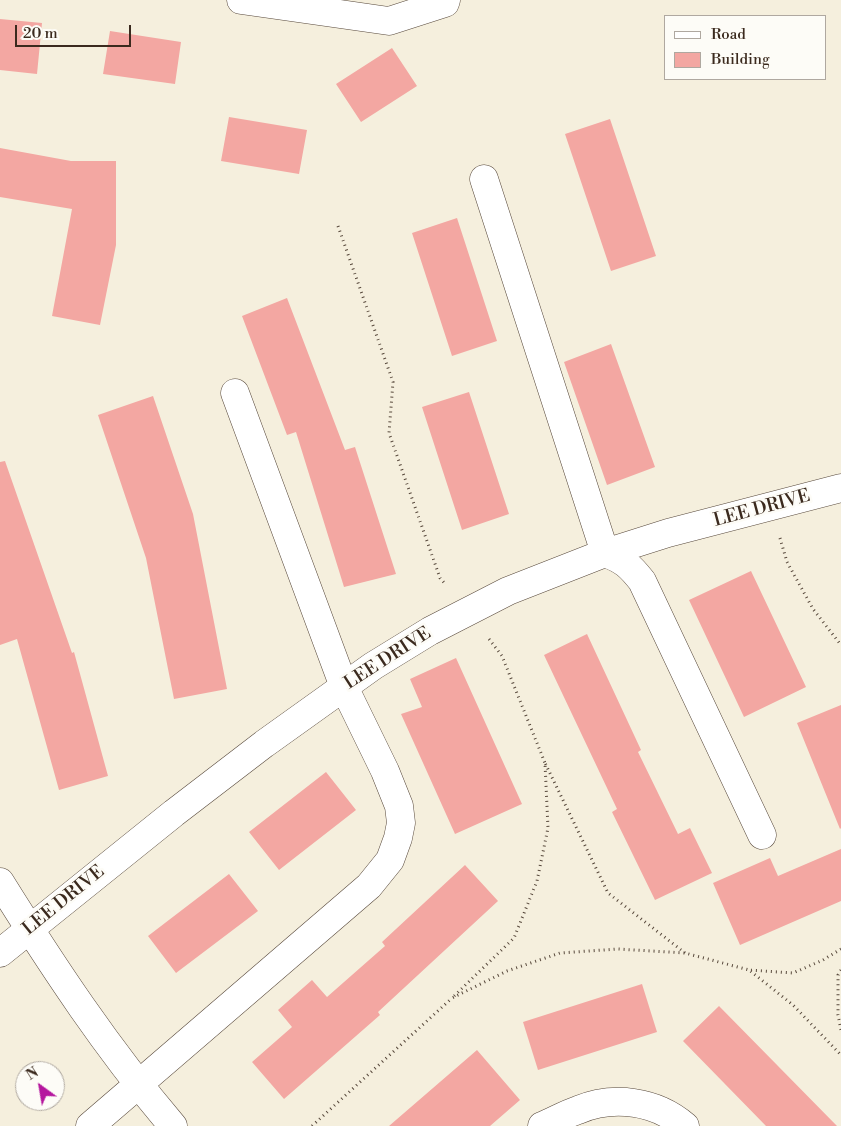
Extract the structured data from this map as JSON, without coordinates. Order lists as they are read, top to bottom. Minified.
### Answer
{"streets":{"street":["LEE DRIVE"]},"legend":["Road","Building"],"scale_bar":"20 m","north":"top left"}
